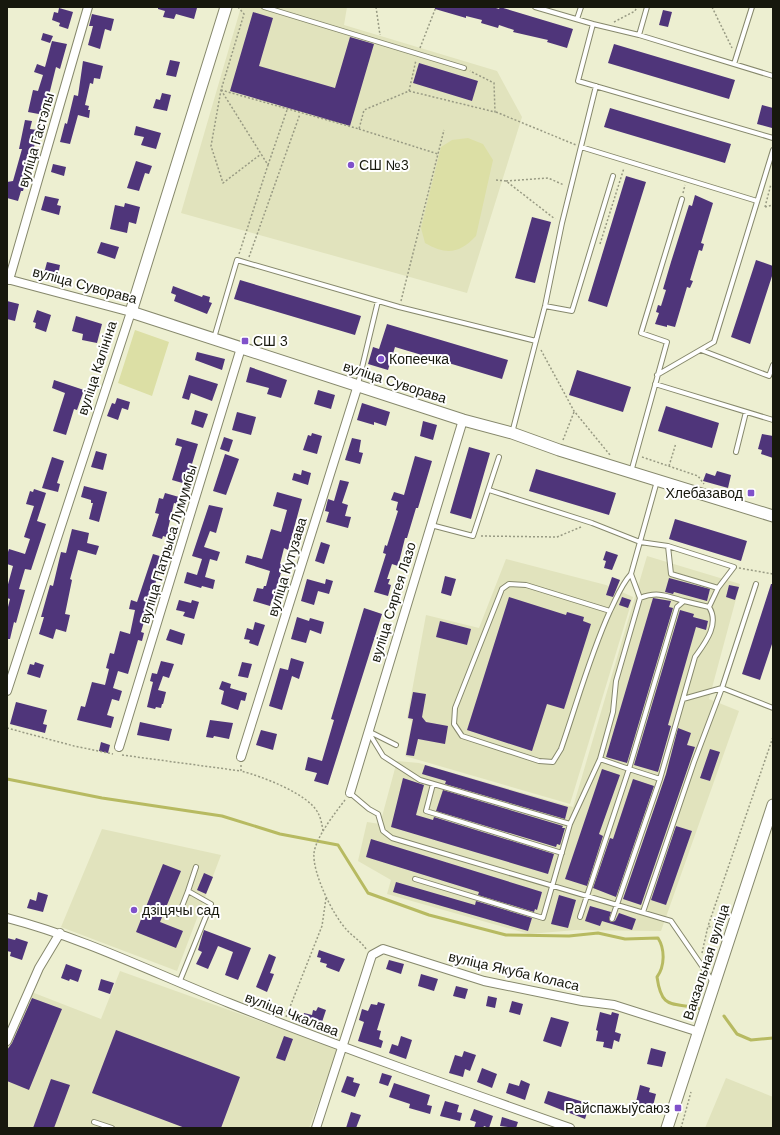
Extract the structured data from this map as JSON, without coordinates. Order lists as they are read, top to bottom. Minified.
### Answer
{"streets":{"main road":["вуліца Суворава","вуліца Калініна","Вакзальная вуліца"],"street":["вуліца Гастэлы","вуліца Патрыса Лумумбы","вуліца Кутузава","вуліца Сяргея Лазо","вуліца Якуба Коласа","вуліца Чкалава"]},"crossings":[["вуліца Гастэлы","вуліца Суворава"],["вуліца Суворава","вуліца Калініна"],["вуліца Суворава","вуліца Патрыса Лумумбы"],["вуліца Суворава","вуліца Кутузава"],["вуліца Суворава","вуліца Сяргея Лазо"],["Вакзальная вуліца","вуліца Якуба Коласа"],["вуліца Якуба Коласа","вуліца Чкалава"]],"places":{"other":["СШ №3","Копеечка","дзіцячы сад"],"transit":["СШ 3","Хлебазавод","Райспажыўсаюз"]}}
